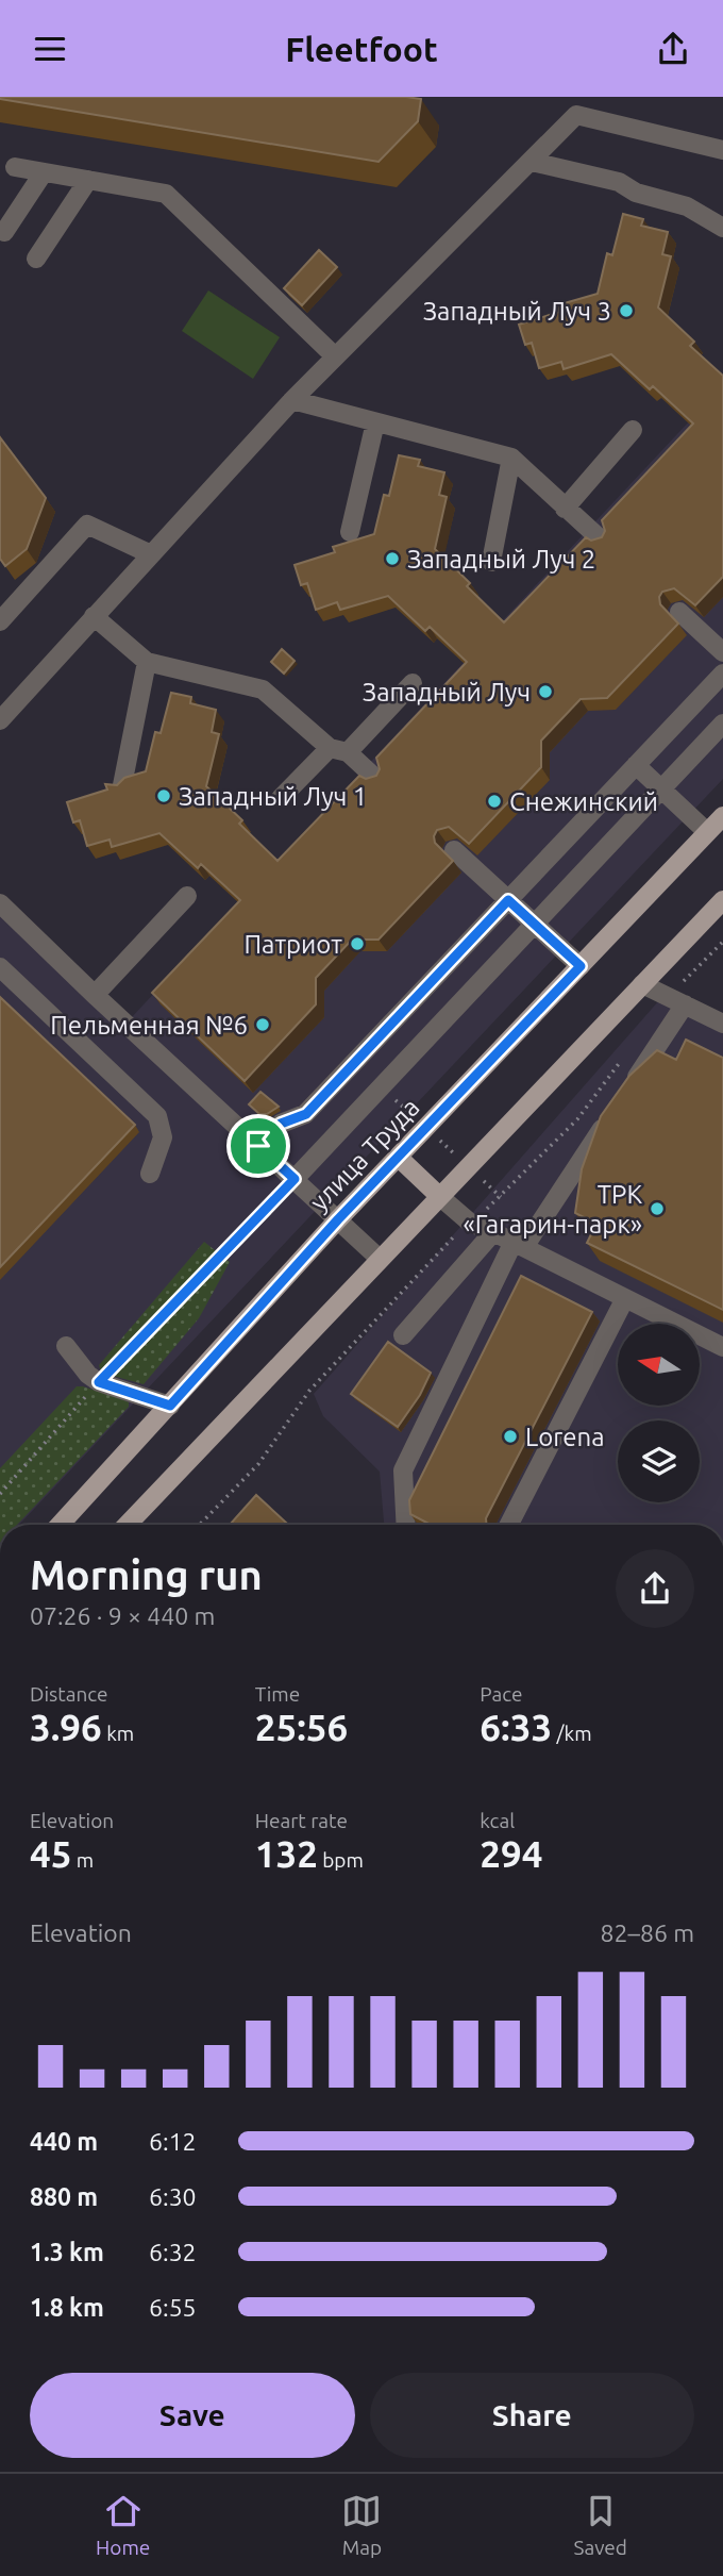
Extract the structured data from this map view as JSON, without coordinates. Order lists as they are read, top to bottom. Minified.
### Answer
{"streets":{"main road":["улица Труда"]},"places":["Западный Луч 3","Западный Луч 2","Западный Луч","Западный Луч 1","Снежинский","Патриот","Пельменная №6","ТРК «Гагарин-парк»","Lorena"],"north":"left","page":{"header":"Fleetfoot","heading":["Morning run","07:26 · 9 × 440 m"],"stats":[["Distance","3.96 km"],["Time","25:56"],["Pace","6:33 /km"],["Elevation","45 m"],["Heart rate","132 bpm"],["kcal","294"]],"chart":["Elevation","82–86 m"],"list":[{"name":"440 m","note":"6:12"},{"name":"880 m","note":"6:30"},{"name":"1.3 km","note":"6:32"},{"name":"1.8 km","note":"6:55"}],"buttons":["Save","Share"],"tabs":["Home","Map","Saved"]}}
